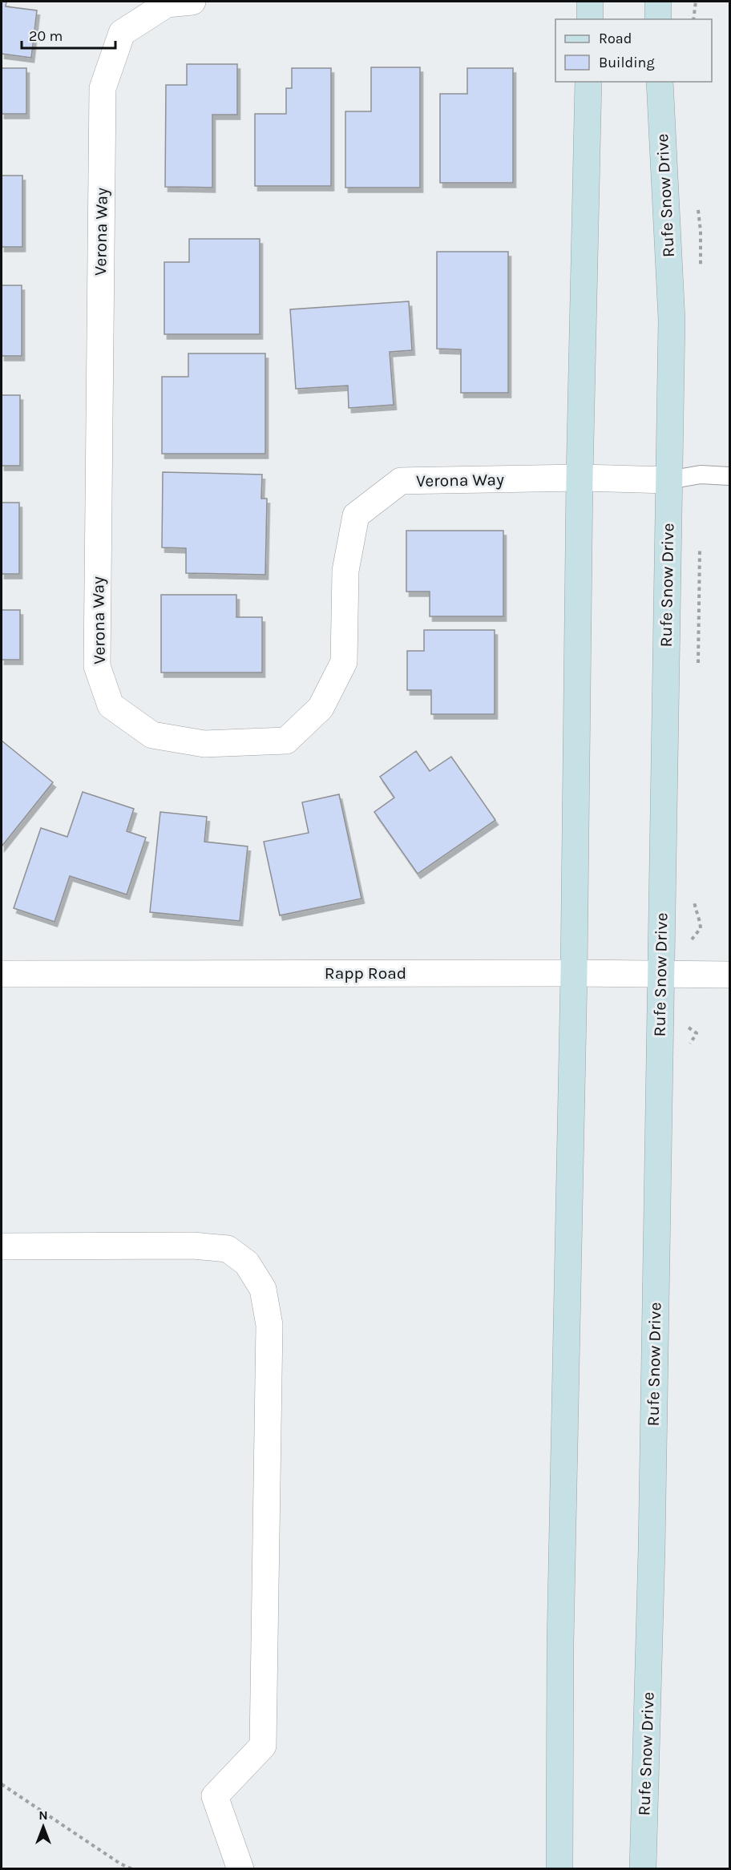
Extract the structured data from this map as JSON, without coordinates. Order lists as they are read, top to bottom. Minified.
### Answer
{"streets":{"main road":["Rufe Snow Drive"],"street":["Verona Way","Rapp Road"]},"crossings":[["Rufe Snow Drive","Verona Way"],["Rufe Snow Drive","Rapp Road"]],"legend":["Road","Building"],"scale_bar":"20 m","north":"top"}
